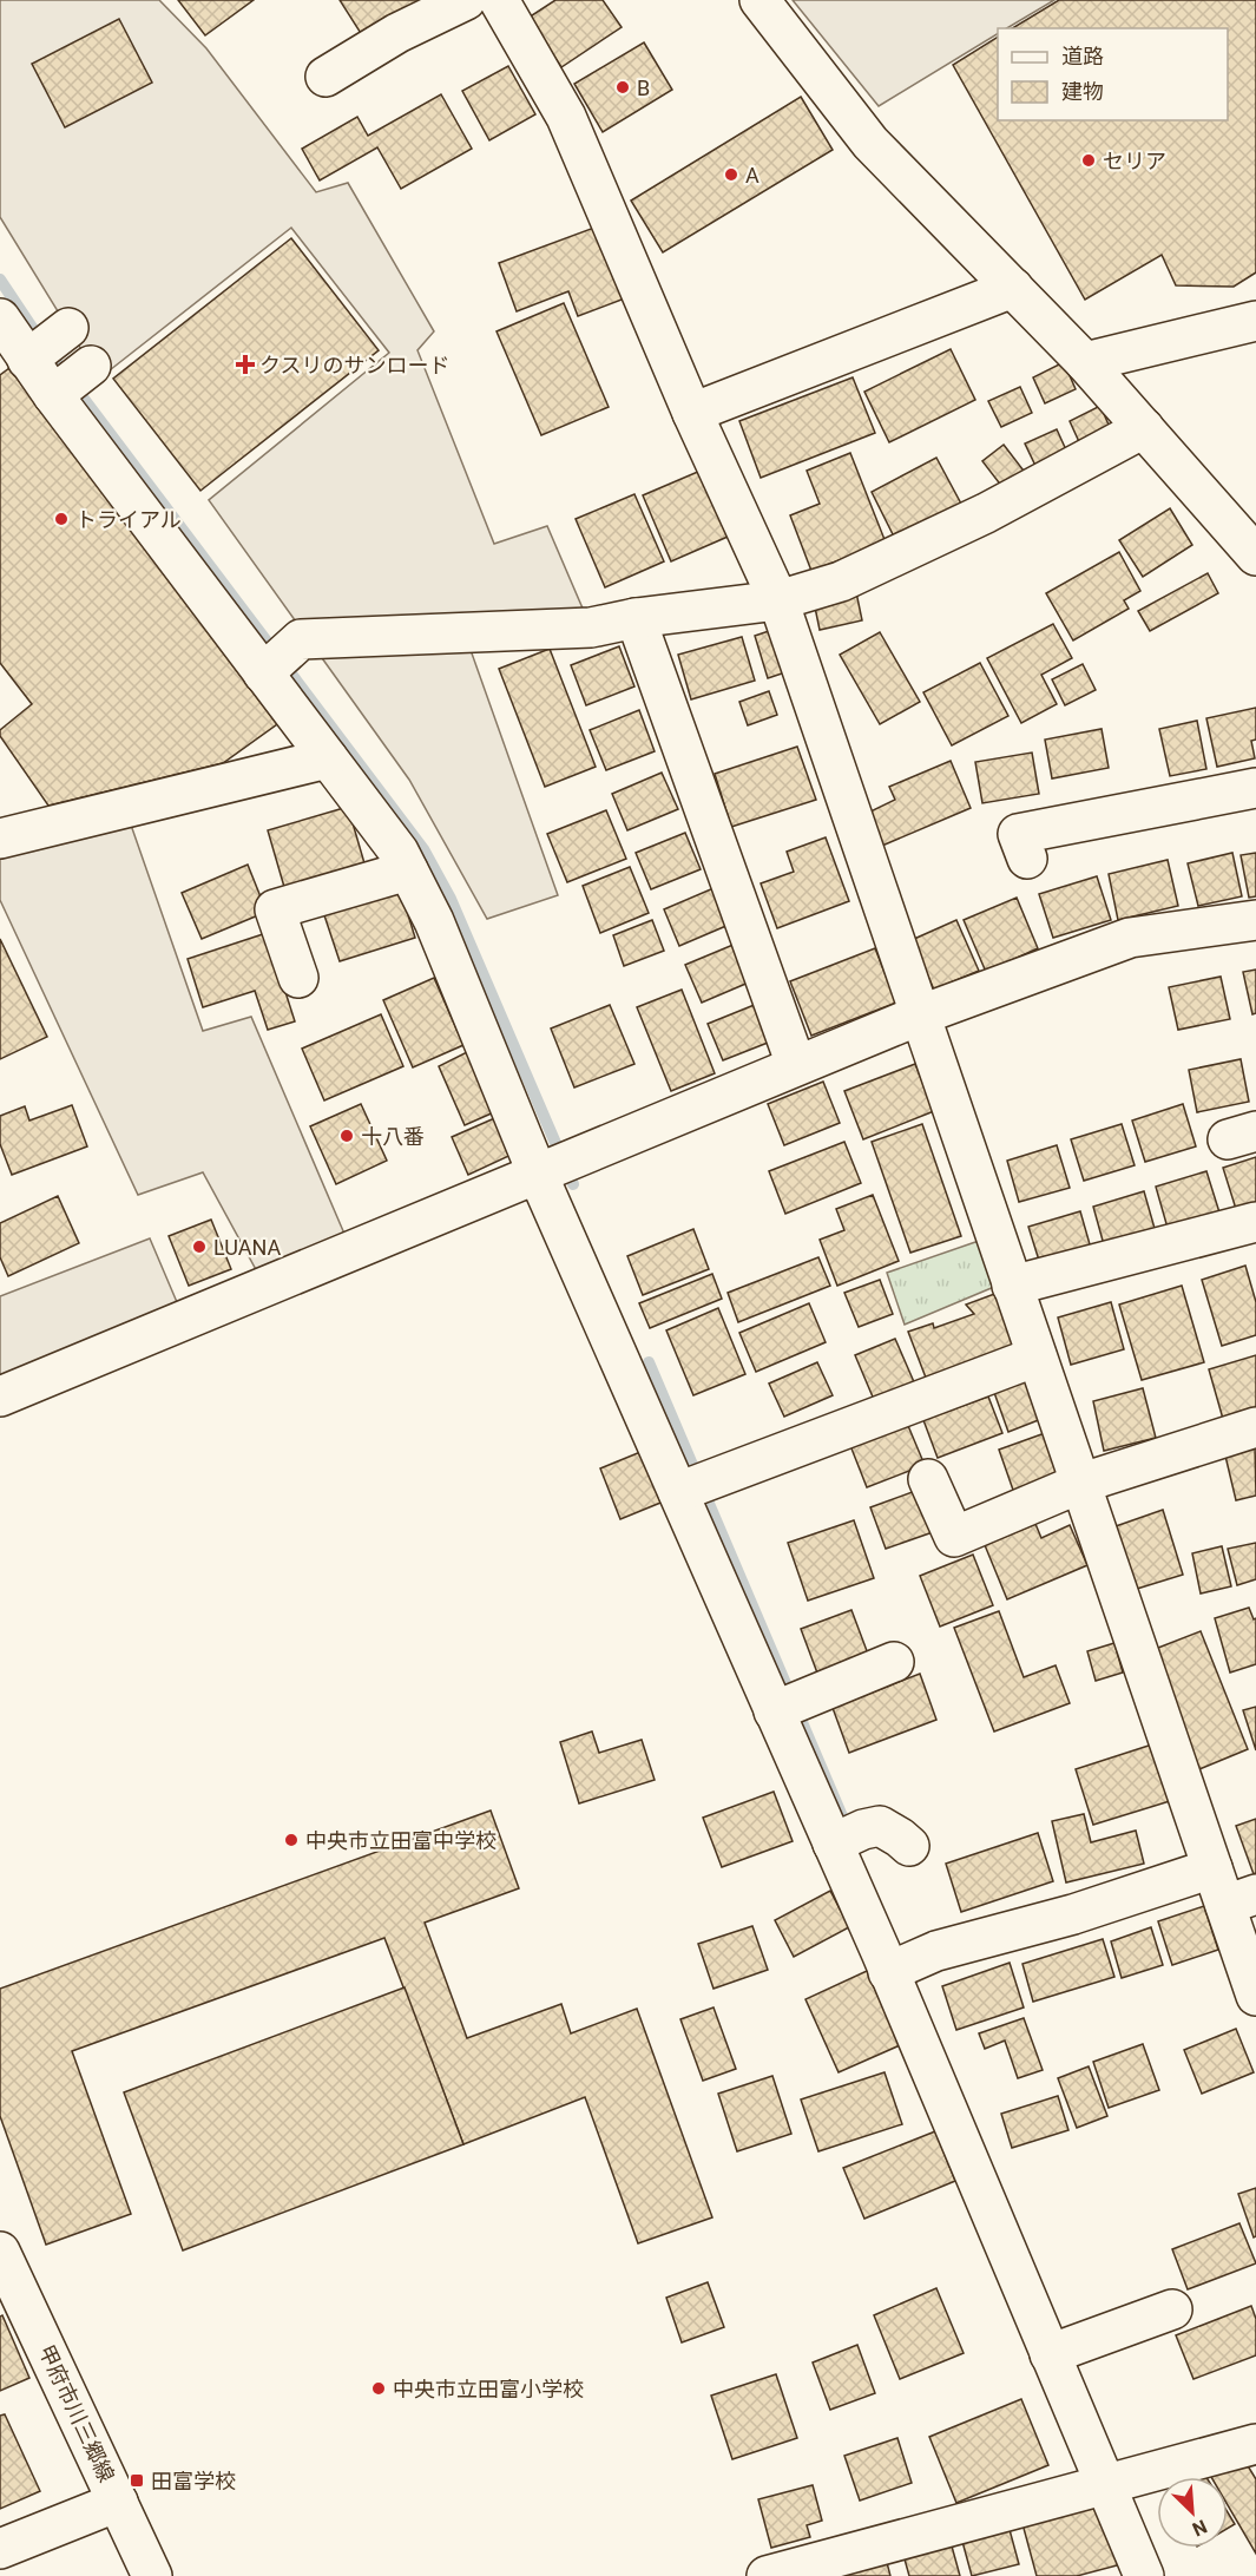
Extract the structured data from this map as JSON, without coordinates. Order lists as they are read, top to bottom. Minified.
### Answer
{"streets":{"street":["甲府市川三郷線"]},"places":{"other":["B","セリア","A","トライアル","十八番","LUANA","中央市立田富中学校","中央市立田富小学校"],"health":["クスリのサンロード"],"transit":["田富学校"]},"legend":["道路","建物"],"north":"bottom right"}
